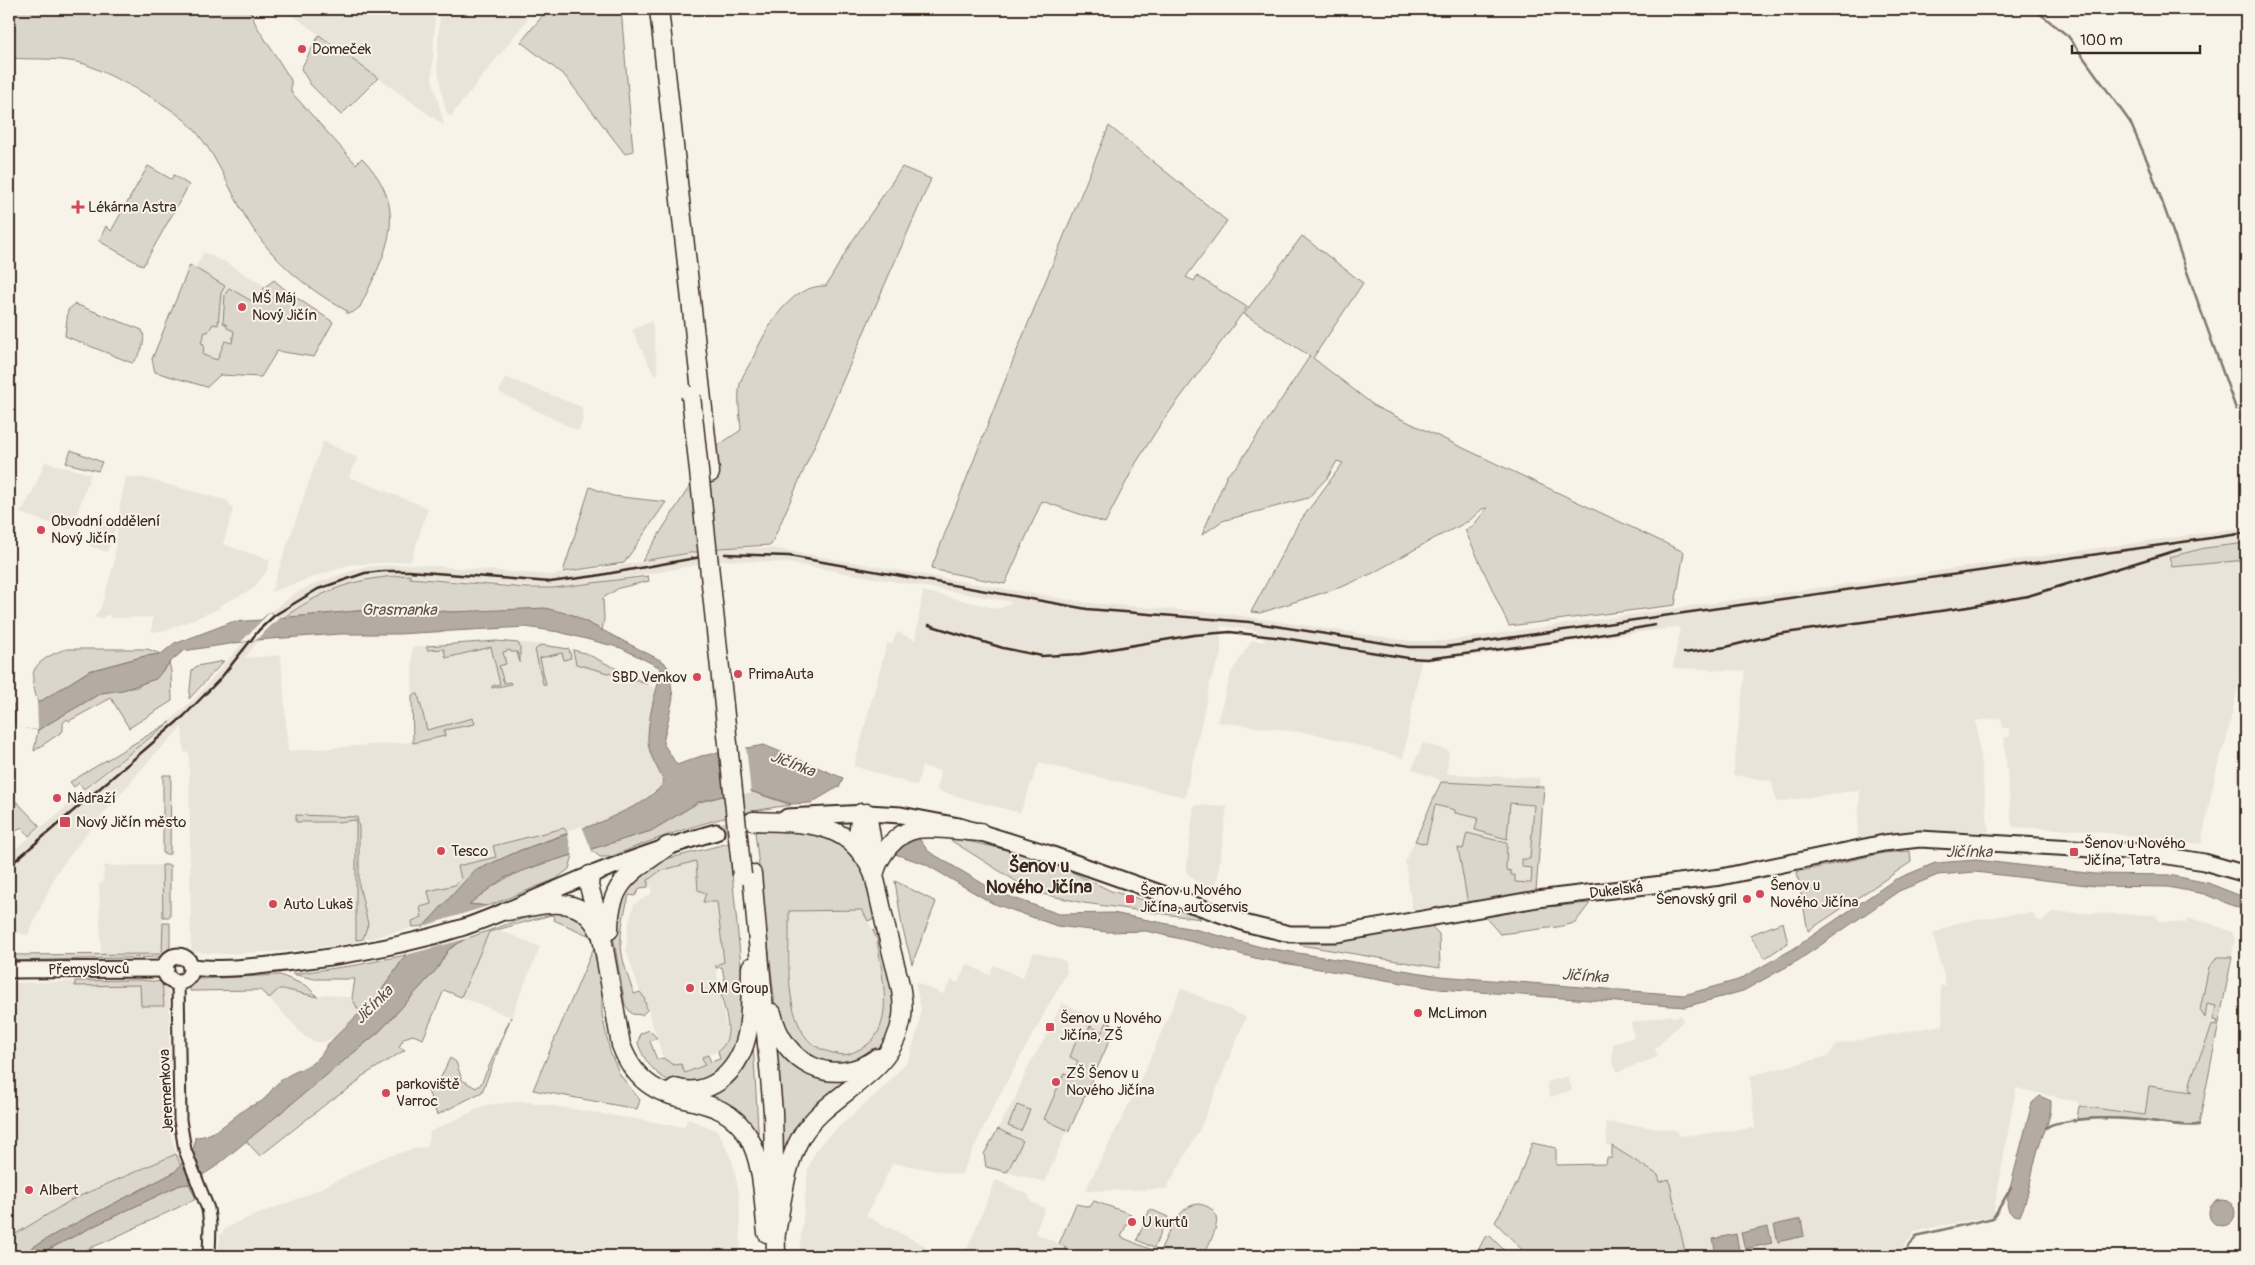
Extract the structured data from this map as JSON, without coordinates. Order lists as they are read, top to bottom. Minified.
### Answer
{"streets":{"main road":["Dukelská","Přemyslovců"],"street":["Jeremenkova"]},"crossings":[["Přemyslovců","Jeremenkova"]],"districts":["Šenov u Nového Jičína"],"water":["Grasmanka","Jičínka"],"places":{"other":["Domeček","MŠ Máj Nový Jičín","Obvodní oddělení Nový Jičín","PrimaAuta","SBD Venkov","Nádraží","Tesco","Šenov u Nového Jičína","Šenovský gril","Auto Lukaš","LXM Group","McLimon","ZŠ Šenov u Nového Jičína","parkoviště Varroc","Albert","U kurtů"],"health":["Lékárna Astra"],"transit":["Nový Jičín město","Šenov u Nového Jičína, Tatra","Šenov u Nového Jičína, autoservis","Šenov u Nového Jičína, ZŠ"]},"scale_bar":"100 m"}
